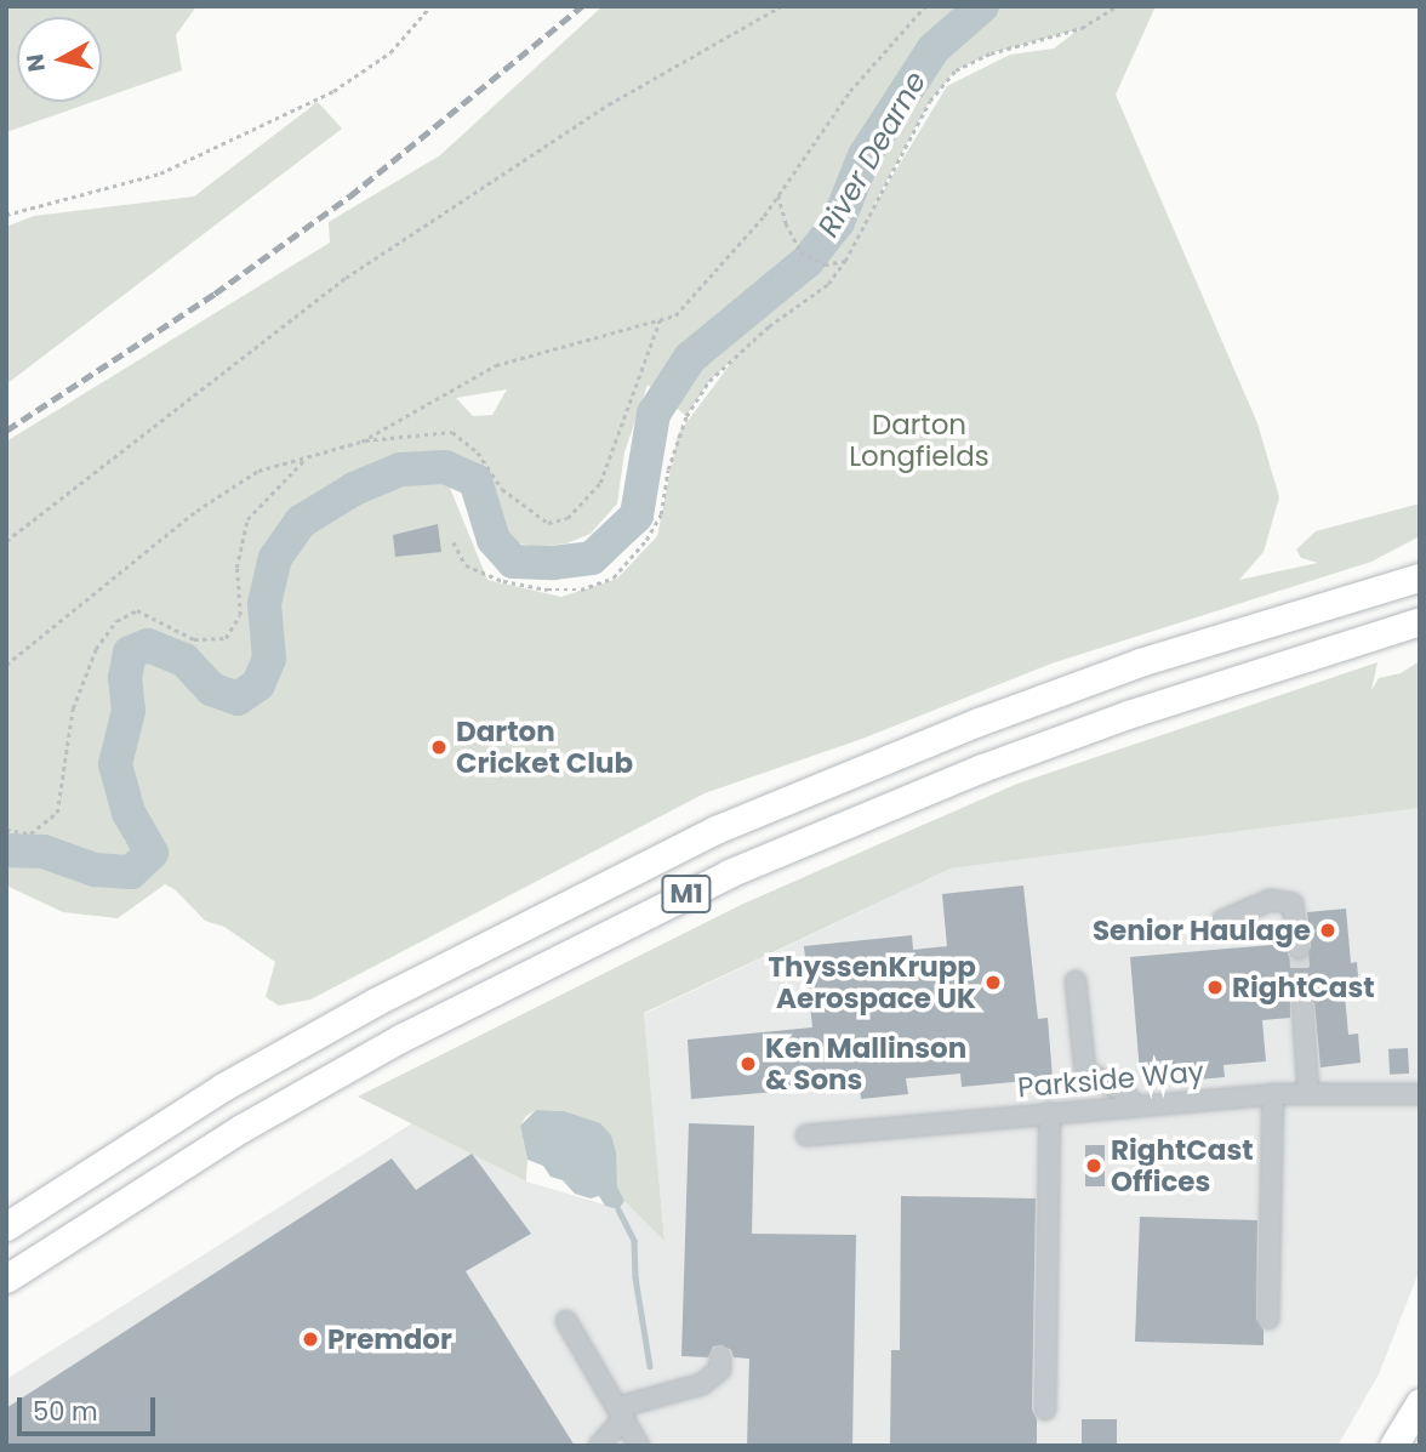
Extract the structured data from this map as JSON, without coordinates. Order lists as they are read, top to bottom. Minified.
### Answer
{"streets":{"highway":["M1"],"lane":["Parkside Way"]},"water":["River Dearne"],"parks":["Darton Longfields"],"places":["Darton Cricket Club","Senior Haulage","ThyssenKrupp Aerospace UK","RightCast","Ken Mallinson & Sons","RightCast Offices","Premdor"],"scale_bar":"50 m","north":"left"}
